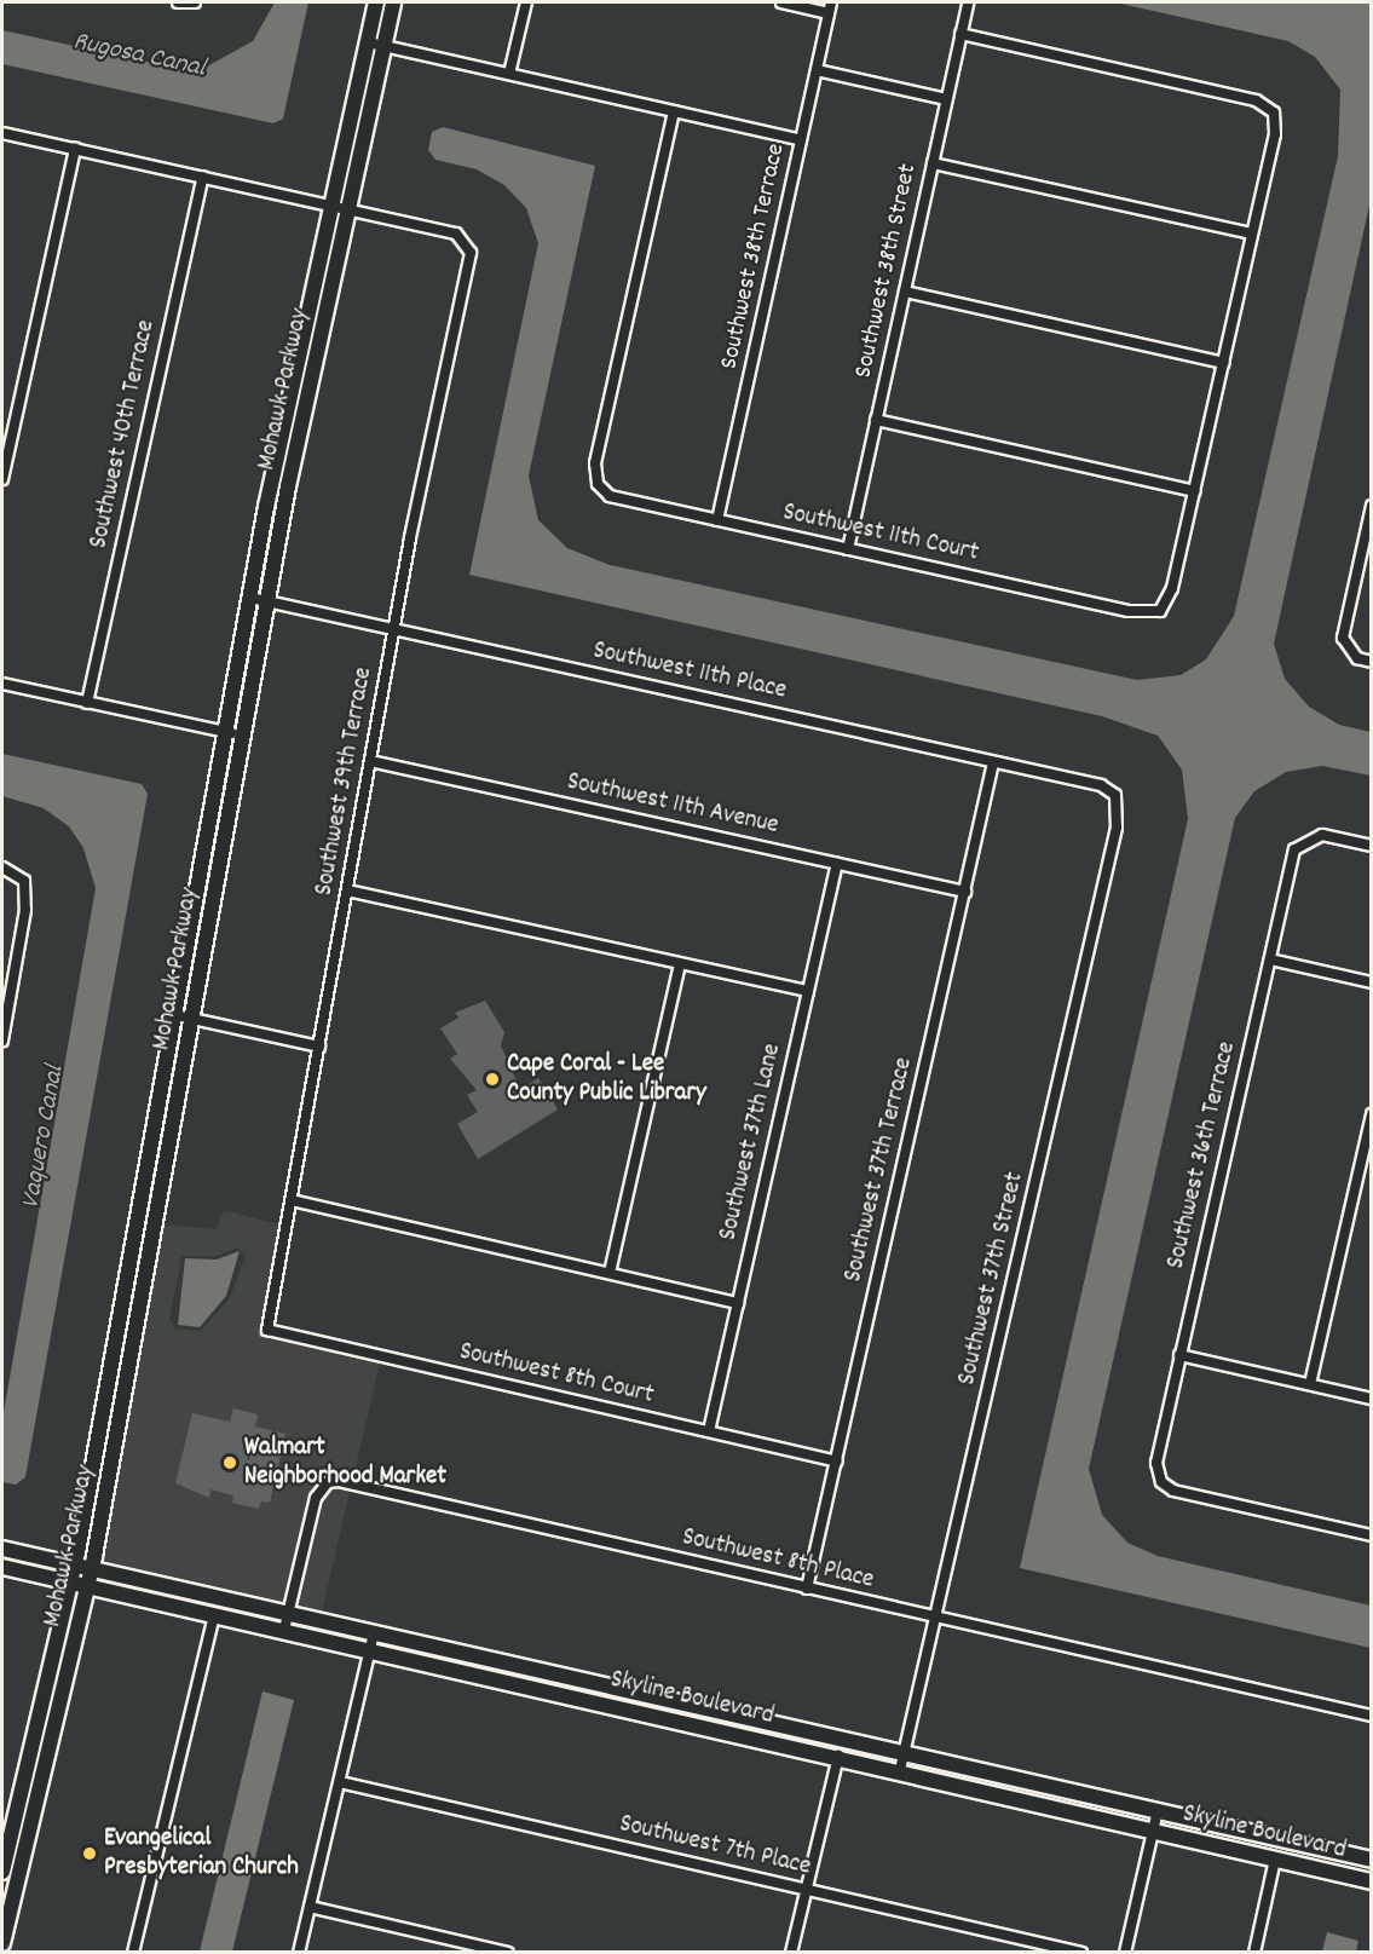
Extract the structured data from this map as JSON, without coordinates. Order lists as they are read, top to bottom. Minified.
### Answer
{"streets":{"street":["Southwest 38th Terrace","Southwest 38th Street","Mohawk Parkway","Southwest 40th Terrace","Southwest 11th Court","Southwest 11th Place","Southwest 39th Terrace","Southwest 11th Avenue","Southwest 37th Lane","Southwest 36th Terrace","Southwest 37th Terrace","Southwest 37th Street","Southwest 8th Court","Southwest 8th Place","Skyline Boulevard","Southwest 7th Place"]},"crossings":[["Southwest 38th Terrace","Southwest 11th Court"],["Southwest 38th Street","Southwest 11th Court"],["Mohawk Parkway","Southwest 11th Place"],["Mohawk Parkway","Southwest 39th Terrace"],["Mohawk Parkway","Skyline Boulevard"],["Southwest 11th Place","Southwest 39th Terrace"],["Southwest 11th Place","Southwest 37th Terrace"],["Southwest 11th Place","Southwest 37th Street"],["Southwest 39th Terrace","Southwest 11th Avenue"],["Southwest 39th Terrace","Southwest 8th Court"],["Southwest 11th Avenue","Southwest 37th Lane"],["Southwest 11th Avenue","Southwest 37th Terrace"],["Southwest 37th Lane","Southwest 8th Court"],["Southwest 37th Terrace","Southwest 8th Court"],["Southwest 37th Terrace","Southwest 8th Place"],["Southwest 37th Street","Southwest 8th Place"],["Southwest 37th Street","Skyline Boulevard"],["Southwest 8th Place","Skyline Boulevard"]],"water":["Rugosa Canal","Vaquero Canal"],"places":["Cape Coral - Lee County Public Library","Walmart Neighborhood Market","Evangelical Presbyterian Church"]}
